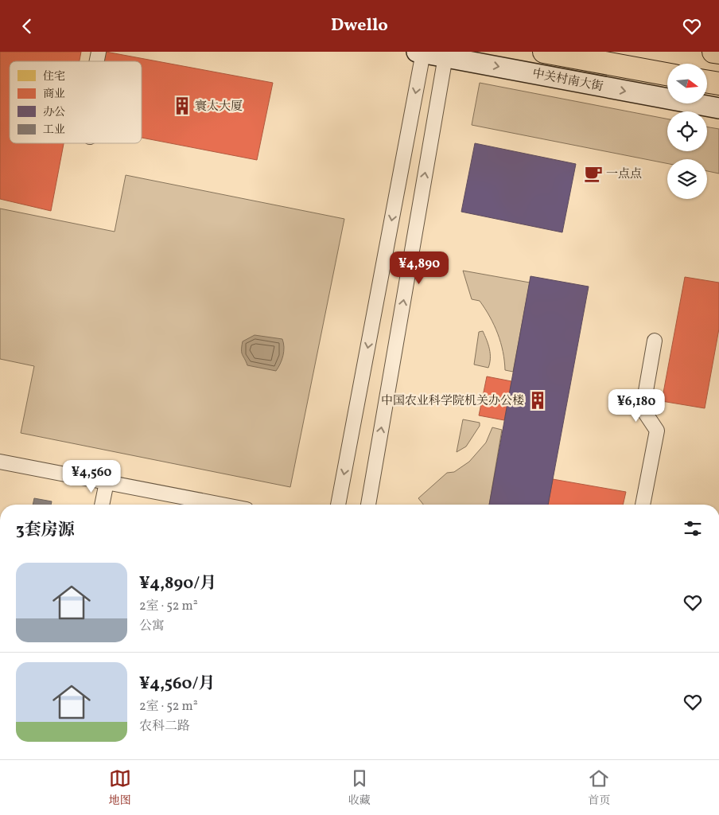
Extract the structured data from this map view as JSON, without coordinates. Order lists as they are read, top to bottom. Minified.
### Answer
{"streets":{"main road":["中关村南大街"]},"places":{"building":["寰太大厦","中国农业科学院机关办公楼"],"cafe":["一点点"]},"legend":["住宅","商业","办公","工业"],"north":"right","page":{"header":"Dwello","price":["¥4,890","¥6,180","¥4,560"],"heading":"3套房源","list":[{"name":"¥4,890/月","note":"2室 · 52 m² · 公寓"},{"name":"¥4,560/月","note":"2室 · 52 m² · 农科二路"}],"tabs":["地图","收藏","首页"]}}
